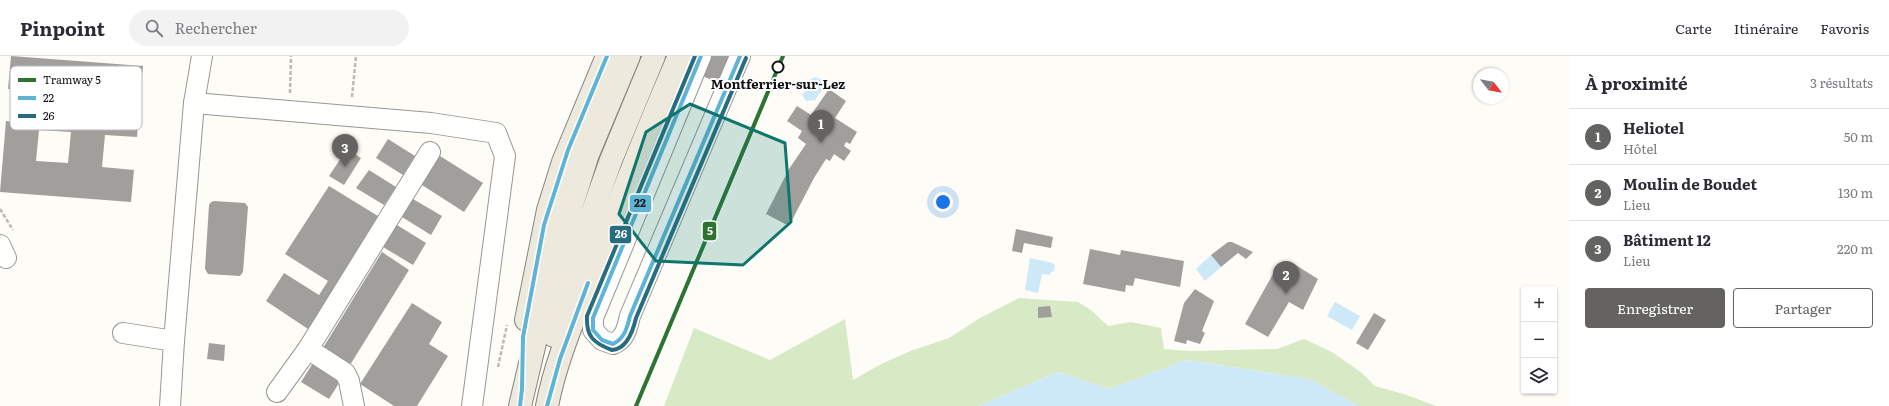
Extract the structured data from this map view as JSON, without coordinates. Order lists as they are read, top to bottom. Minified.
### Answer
{"places":["Montferrier-sur-Lez"],"lines":["tram line 5","transit line 22","transit line 26"],"legend":["Tramway 5","22","26"],"north":"bottom right","page":{"header":"Pinpoint","search":"Rechercher","nav":["Carte","Itinéraire","Favoris"],"heading":["À proximité","3 résultats"],"list":[{"mark":"1","name":"Heliotel","note":"Hôtel","value":"50 m"},{"mark":"2","name":"Moulin de Boudet","note":"Lieu","value":"130 m"},{"mark":"3","name":"Bâtiment 12","note":"Lieu","value":"220 m"}],"pins":["1","3","2"],"buttons":["Enregistrer","Partager"],"map_buttons":["+","−"]}}
